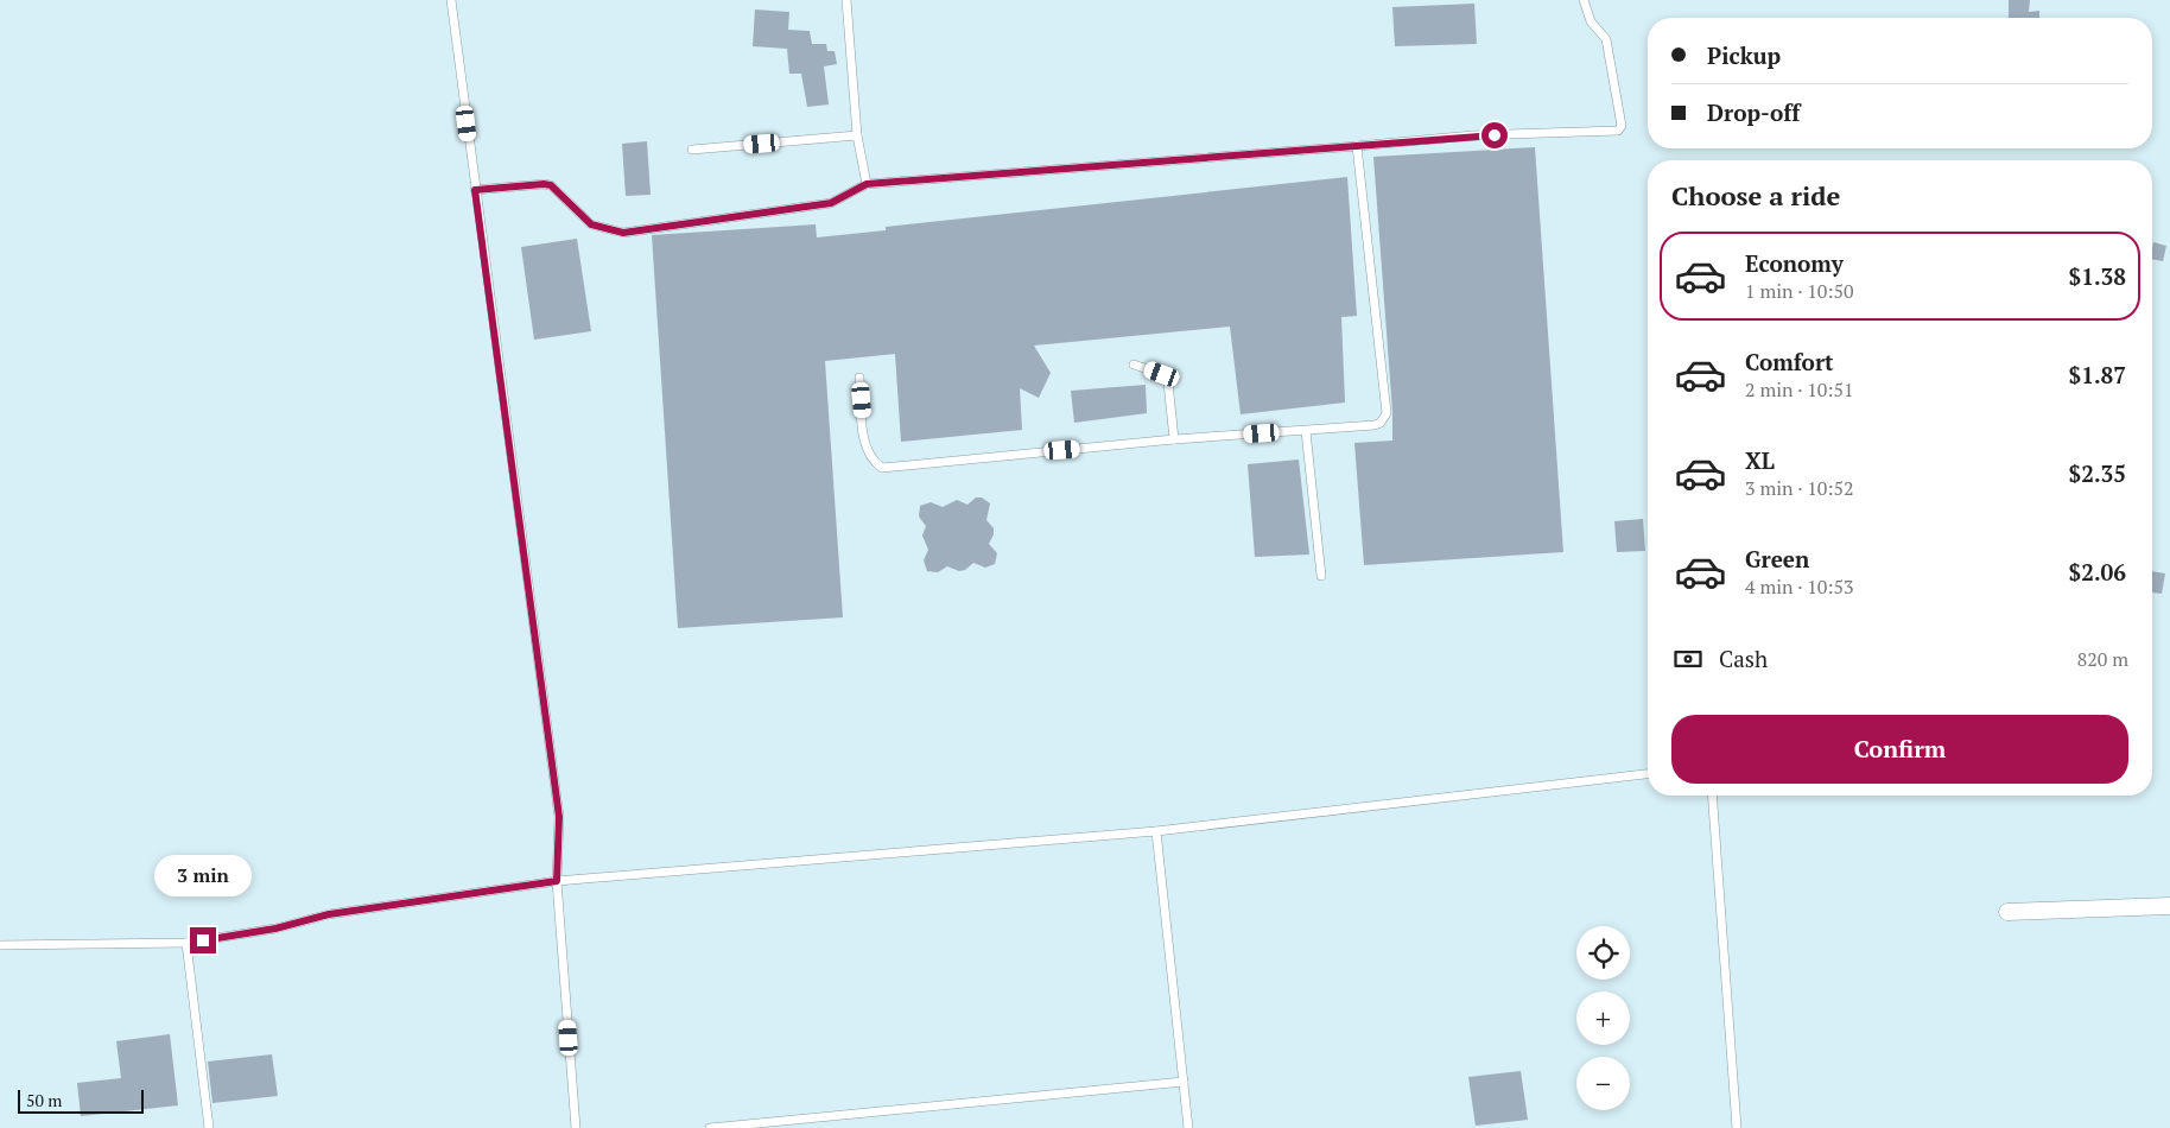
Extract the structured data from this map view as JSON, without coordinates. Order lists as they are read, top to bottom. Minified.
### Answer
{"scale_bar":"50 m","page":{"banner":["Pickup","Drop-off"],"heading":"Choose a ride","list":[{"name":"Economy","note":"1 min · 10:50","value":"$1.38"},{"name":"Comfort","note":"2 min · 10:51","value":"$1.87"},{"name":"XL","note":"3 min · 10:52","value":"$2.35"},{"name":"Green","note":"4 min · 10:53","value":"$2.06"}],"pay":["Cash","820 m"],"buttons":"Confirm","bubble":"3 min","map_buttons":["+","−"],"scale":"50 m"}}
